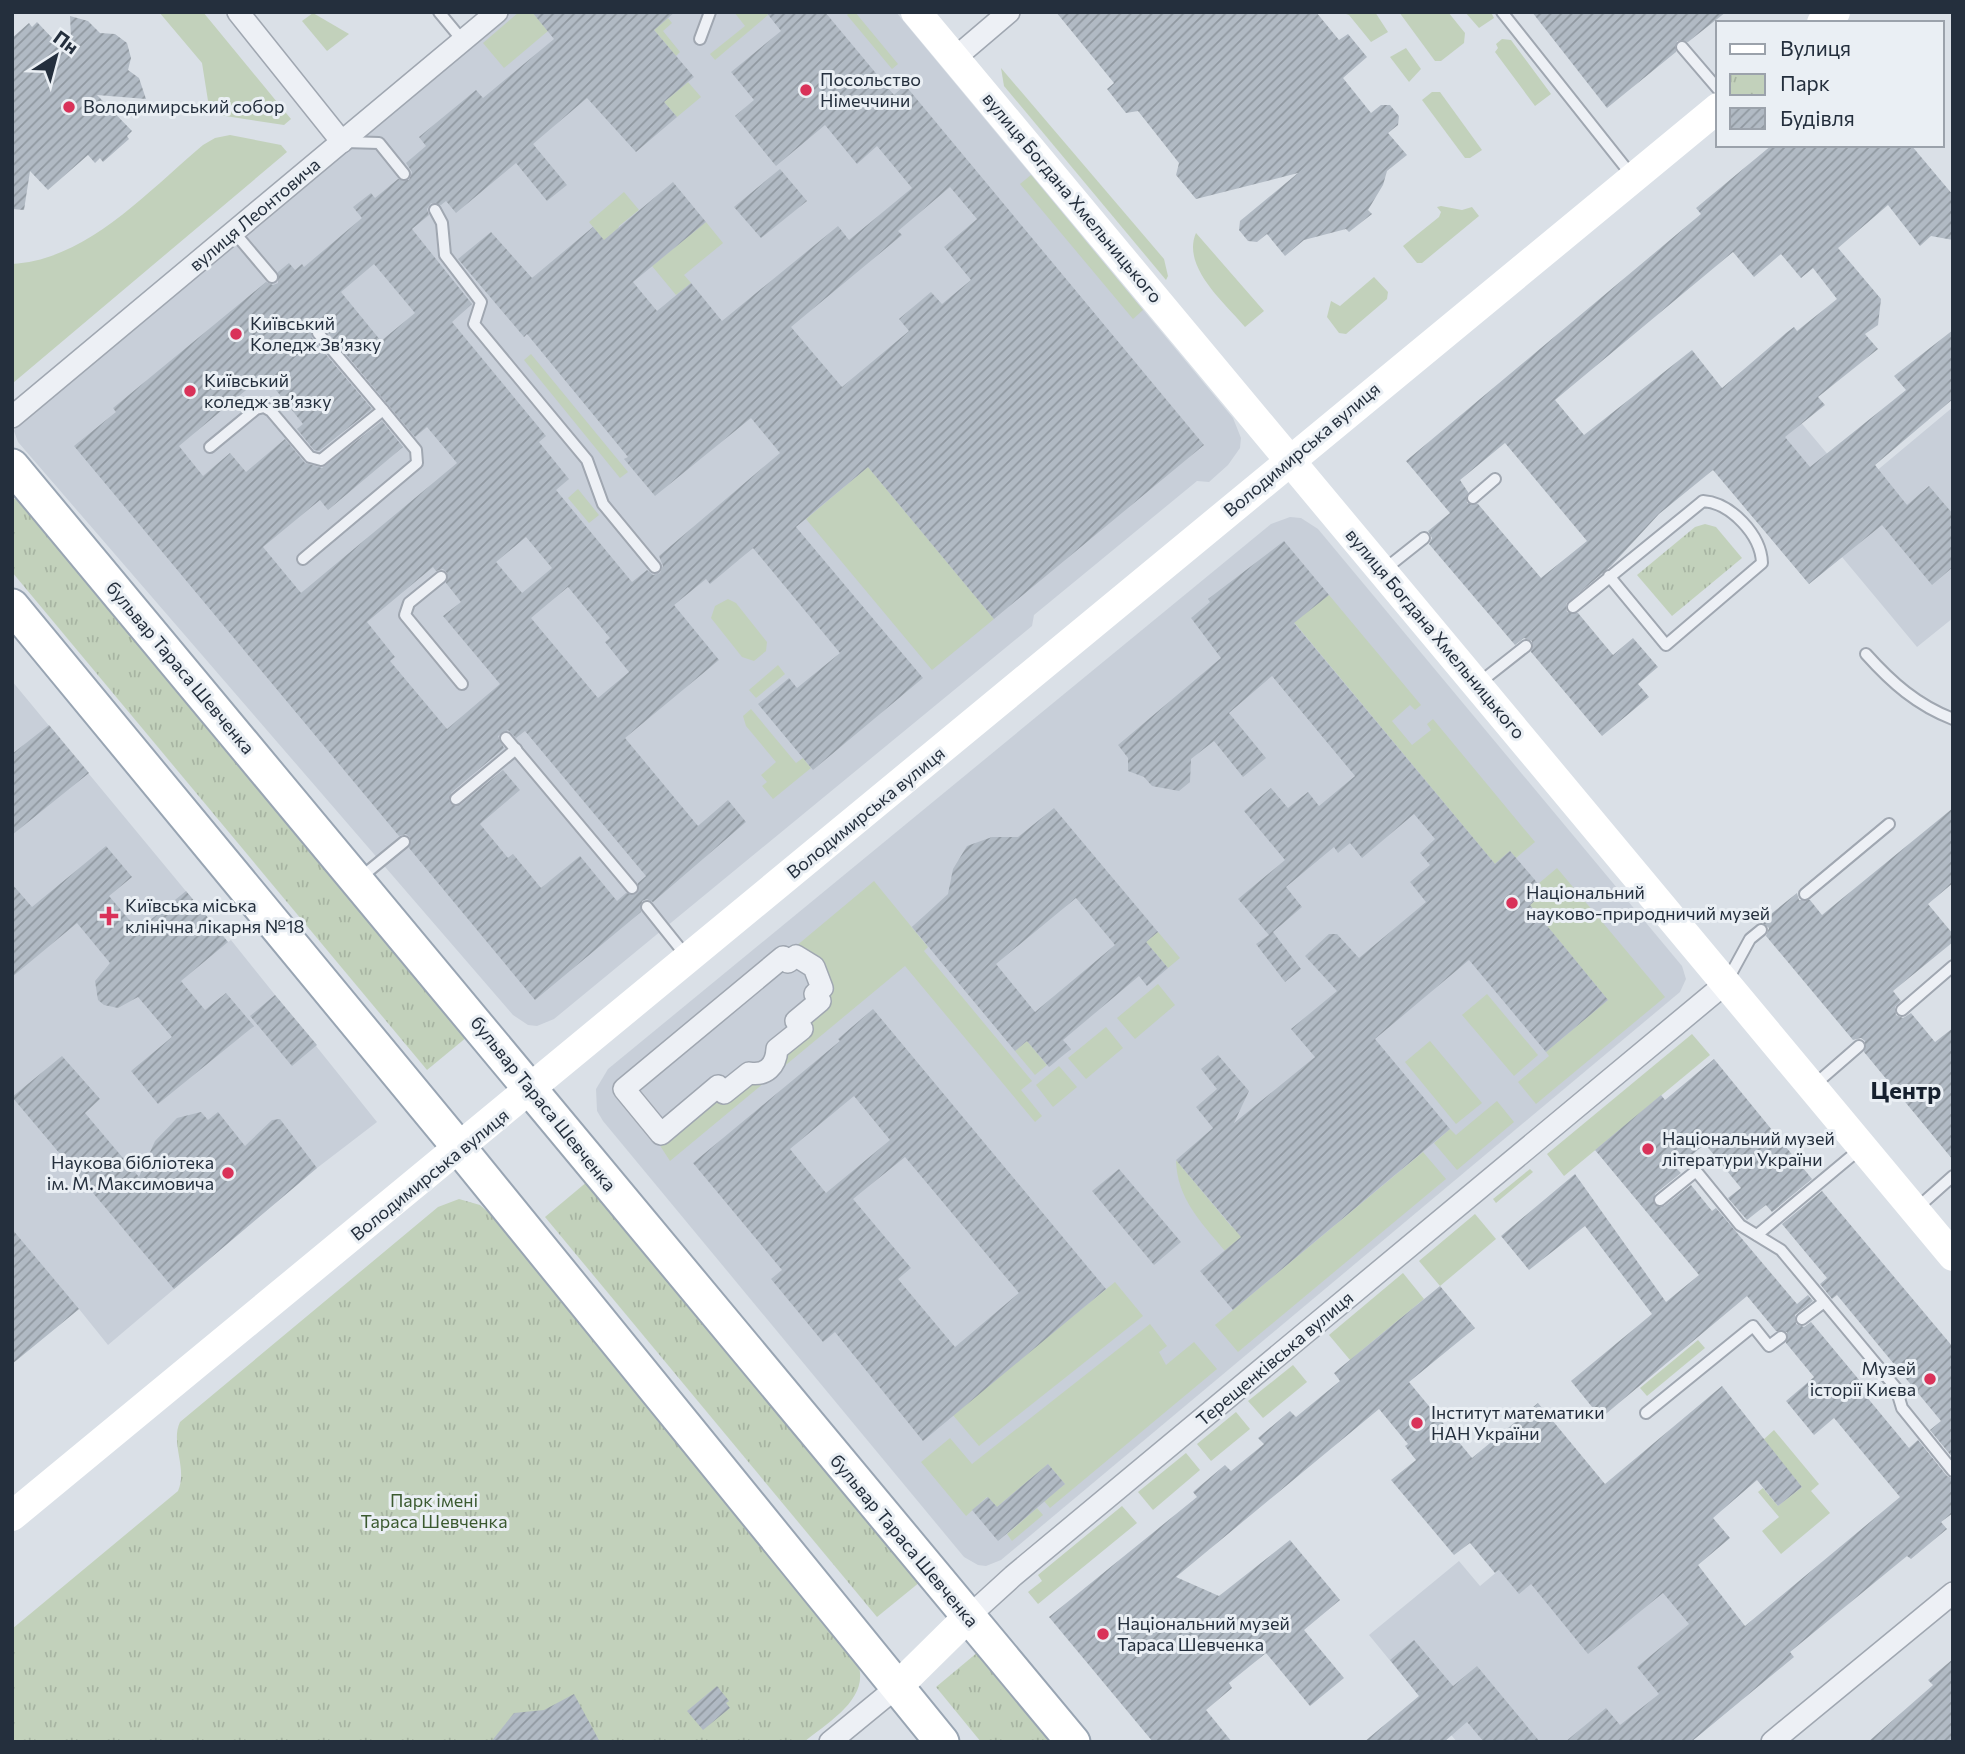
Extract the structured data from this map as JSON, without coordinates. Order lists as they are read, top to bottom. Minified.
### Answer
{"streets":{"main road":["вулиця Богдана Хмельницького","Володимирська вулиця","бульвар Тараса Шевченка","Терещенківська вулиця"],"street":["вулиця Леонтовича"]},"crossings":[["вулиця Богдана Хмельницького","Володимирська вулиця"],["вулиця Богдана Хмельницького","Терещенківська вулиця"],["Володимирська вулиця","бульвар Тараса Шевченка"],["бульвар Тараса Шевченка","Терещенківська вулиця"]],"districts":["Центр"],"parks":["Парк імені Тараса Шевченка"],"places":{"other":["Посольство Німеччини","Володимирський собор","Київський Коледж Зв’язку","Київський коледж зв’язку","Національний науково-природничий музей","Національний музей літератури України","Наукова бібліотека ім. М. Максимовича","Музей історії Києва","Інститут математики НАН України","Національний музей Тараса Шевченка"],"health":["Київська міська клінічна лікарня №18"]},"legend":["Вулиця","Парк","Будівля"],"north":"top right"}
